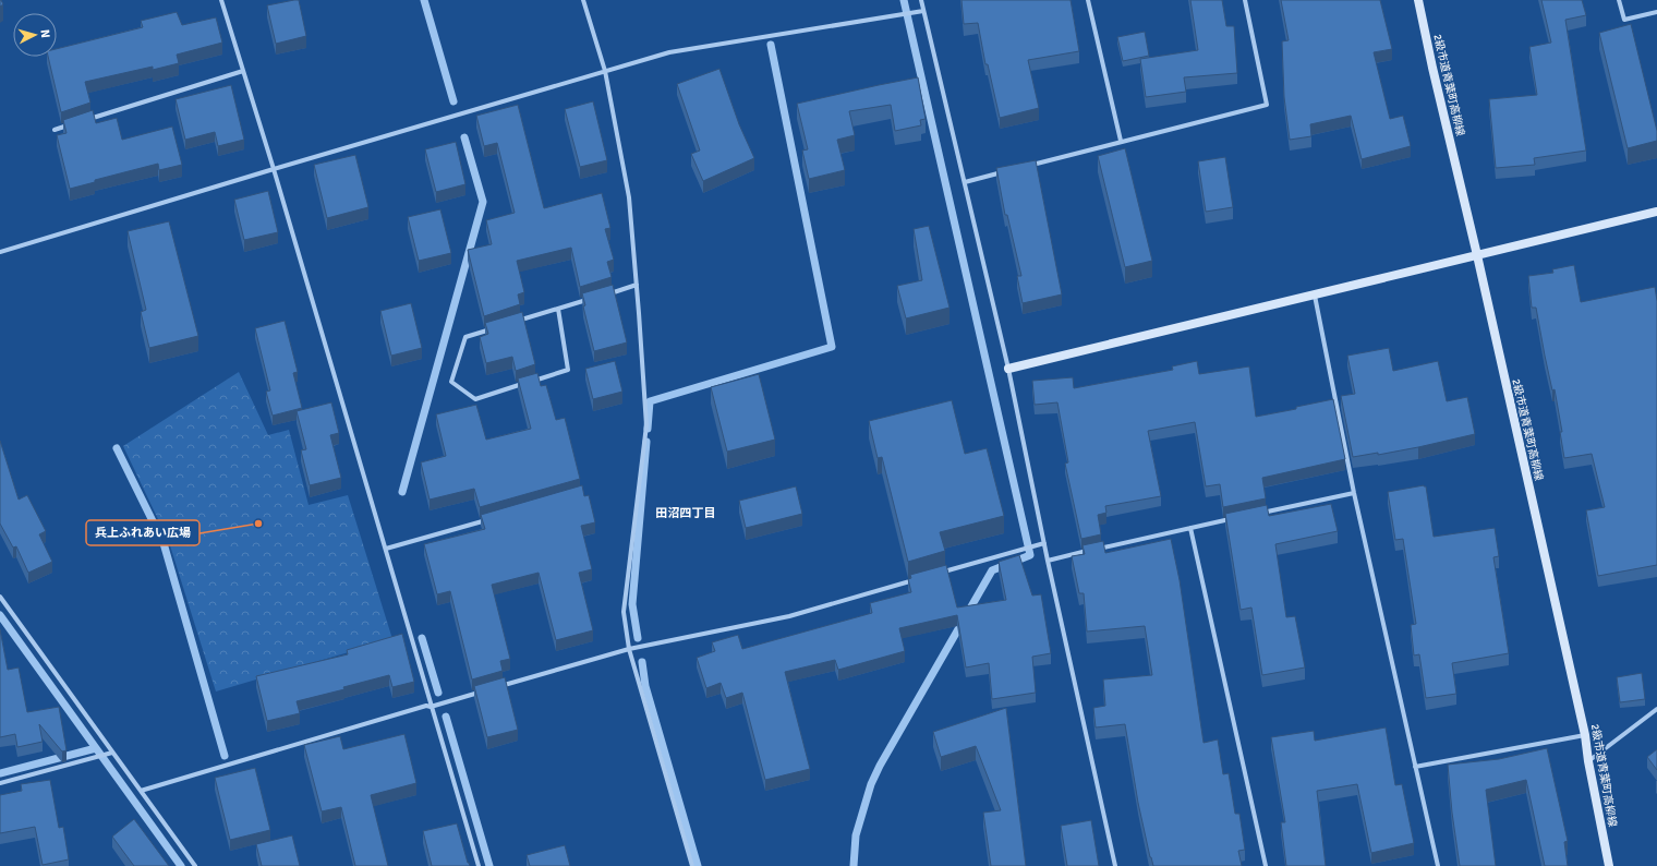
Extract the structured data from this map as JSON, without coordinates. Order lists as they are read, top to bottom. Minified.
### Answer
{"streets":{"street":["2級市道青葉町高柳線"]},"districts":["田沼四丁目"],"places":["兵上ふれあい広場"],"north":"right"}
